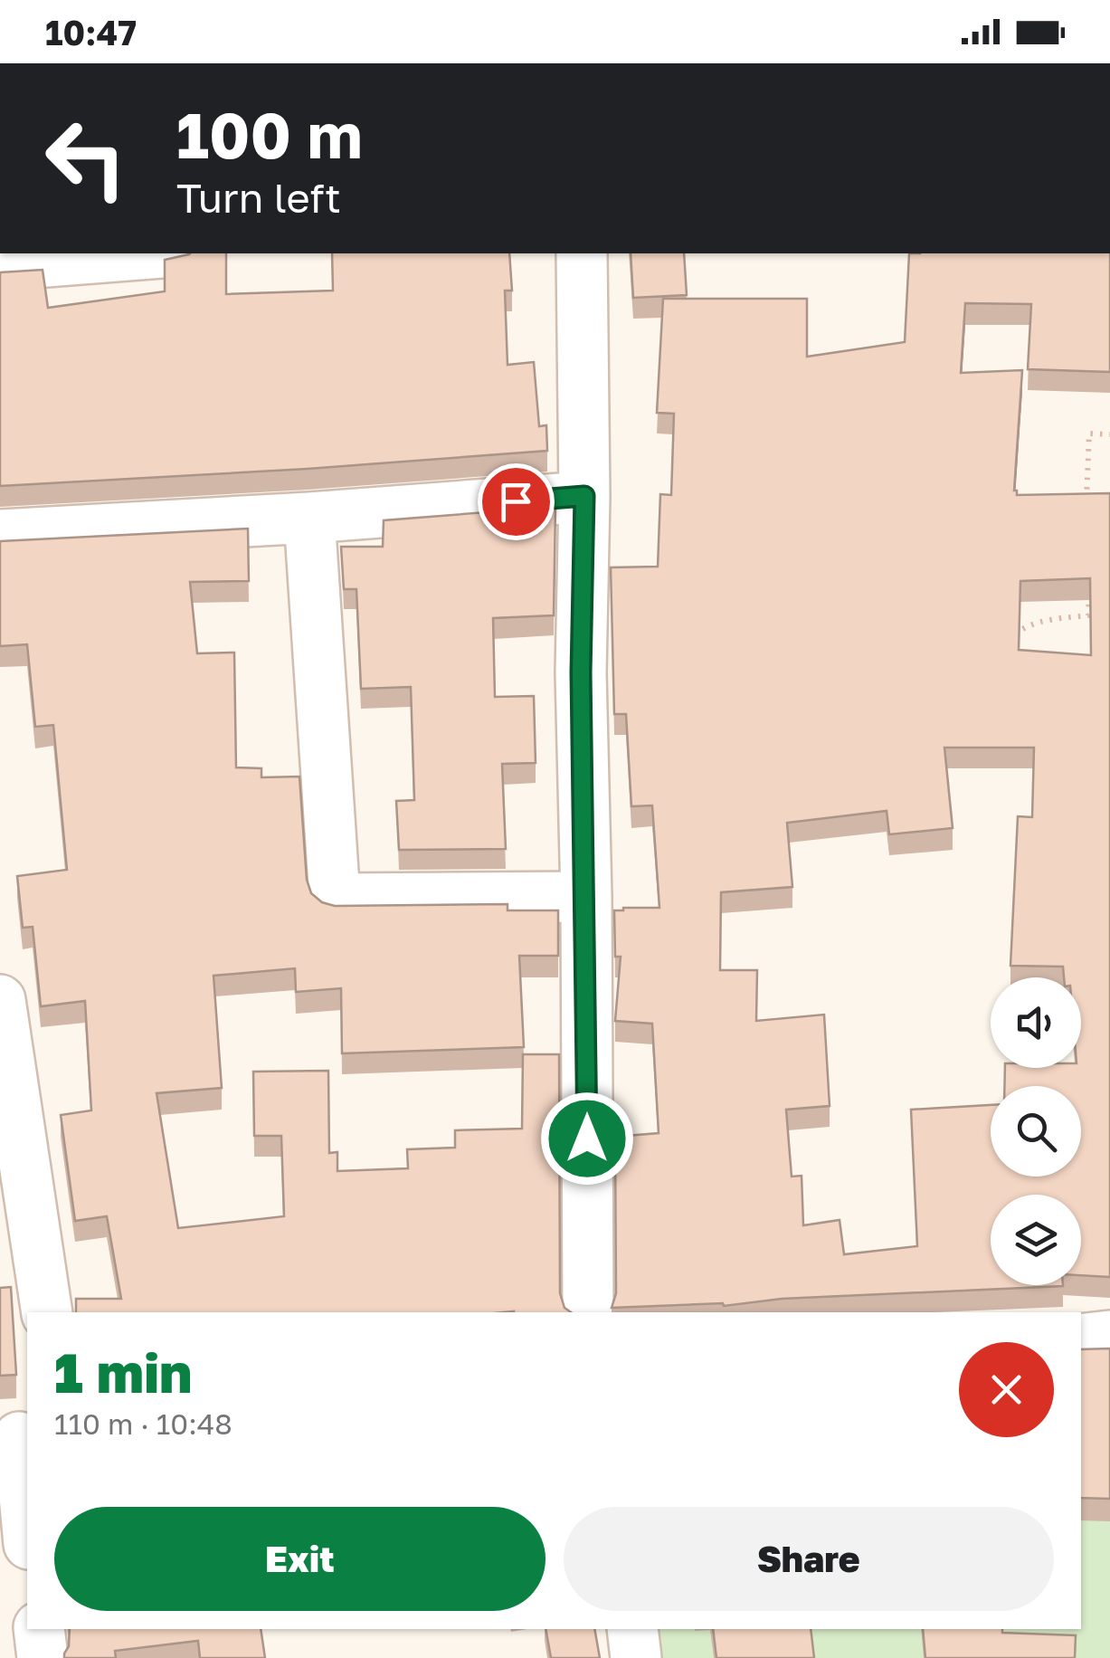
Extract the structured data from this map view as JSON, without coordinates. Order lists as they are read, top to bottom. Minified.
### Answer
{"page":{"status":"10:47","turn":["100 m","Turn left"],"heading":["1 min","110 m · 10:48"],"buttons":["Exit","Share"]}}
